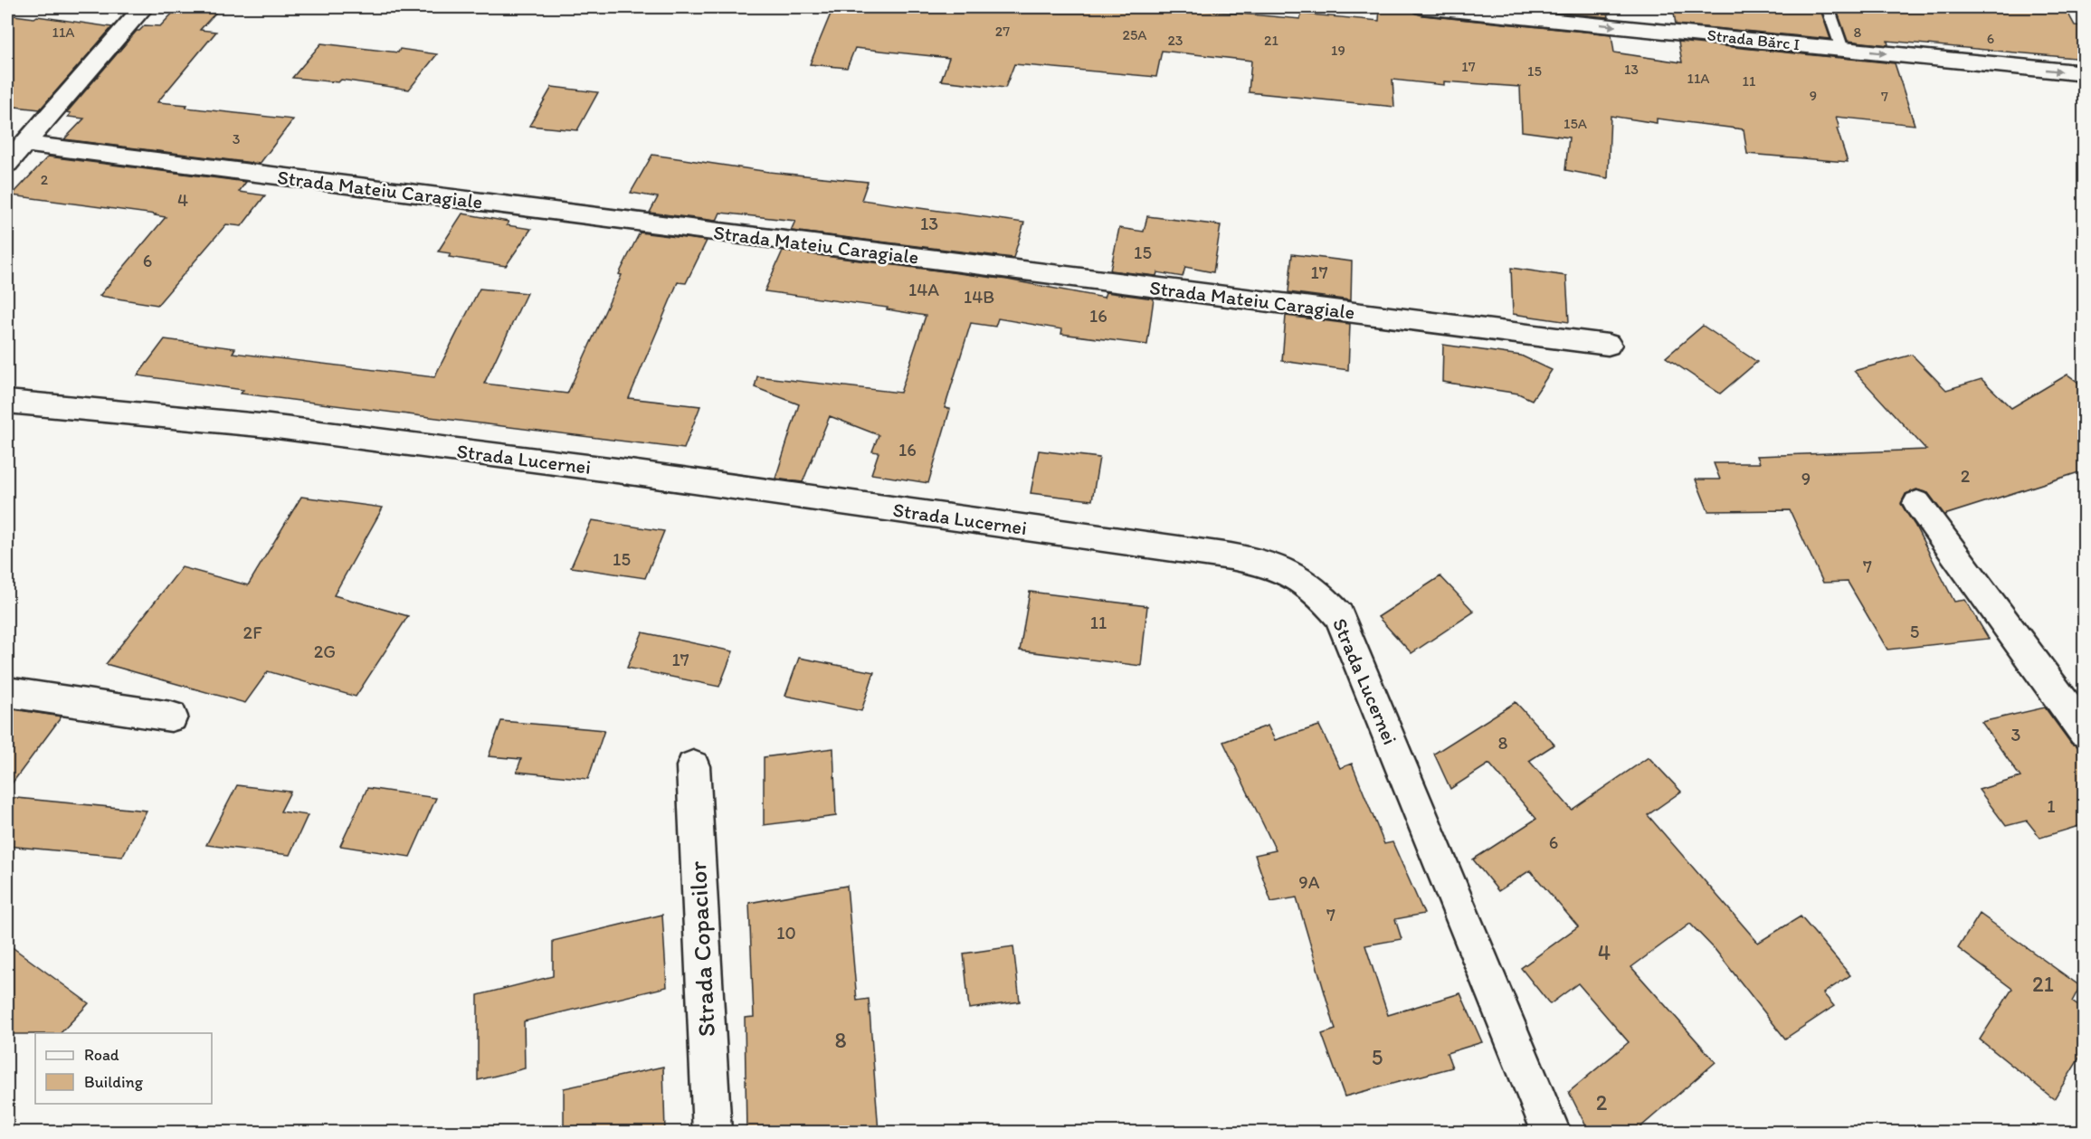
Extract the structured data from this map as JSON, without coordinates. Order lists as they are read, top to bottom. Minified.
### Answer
{"streets":{"street":["Strada Bărc I","Strada Mateiu Caragiale","Strada Lucernei","Strada Copacilor"]},"one_way":["Strada Bărc I"],"house_numbers":["27","11A","8","25A","6","23","21","19","17","13","15","11A","11","9","7","15A","3","2","4","13","15","6","17","14A","14B","16","16","2","9","15","7","11","5","2F","2G","17","3","8","1","6","9A","7","10","4","21","8","5","2"],"legend":["Road","Building"]}
